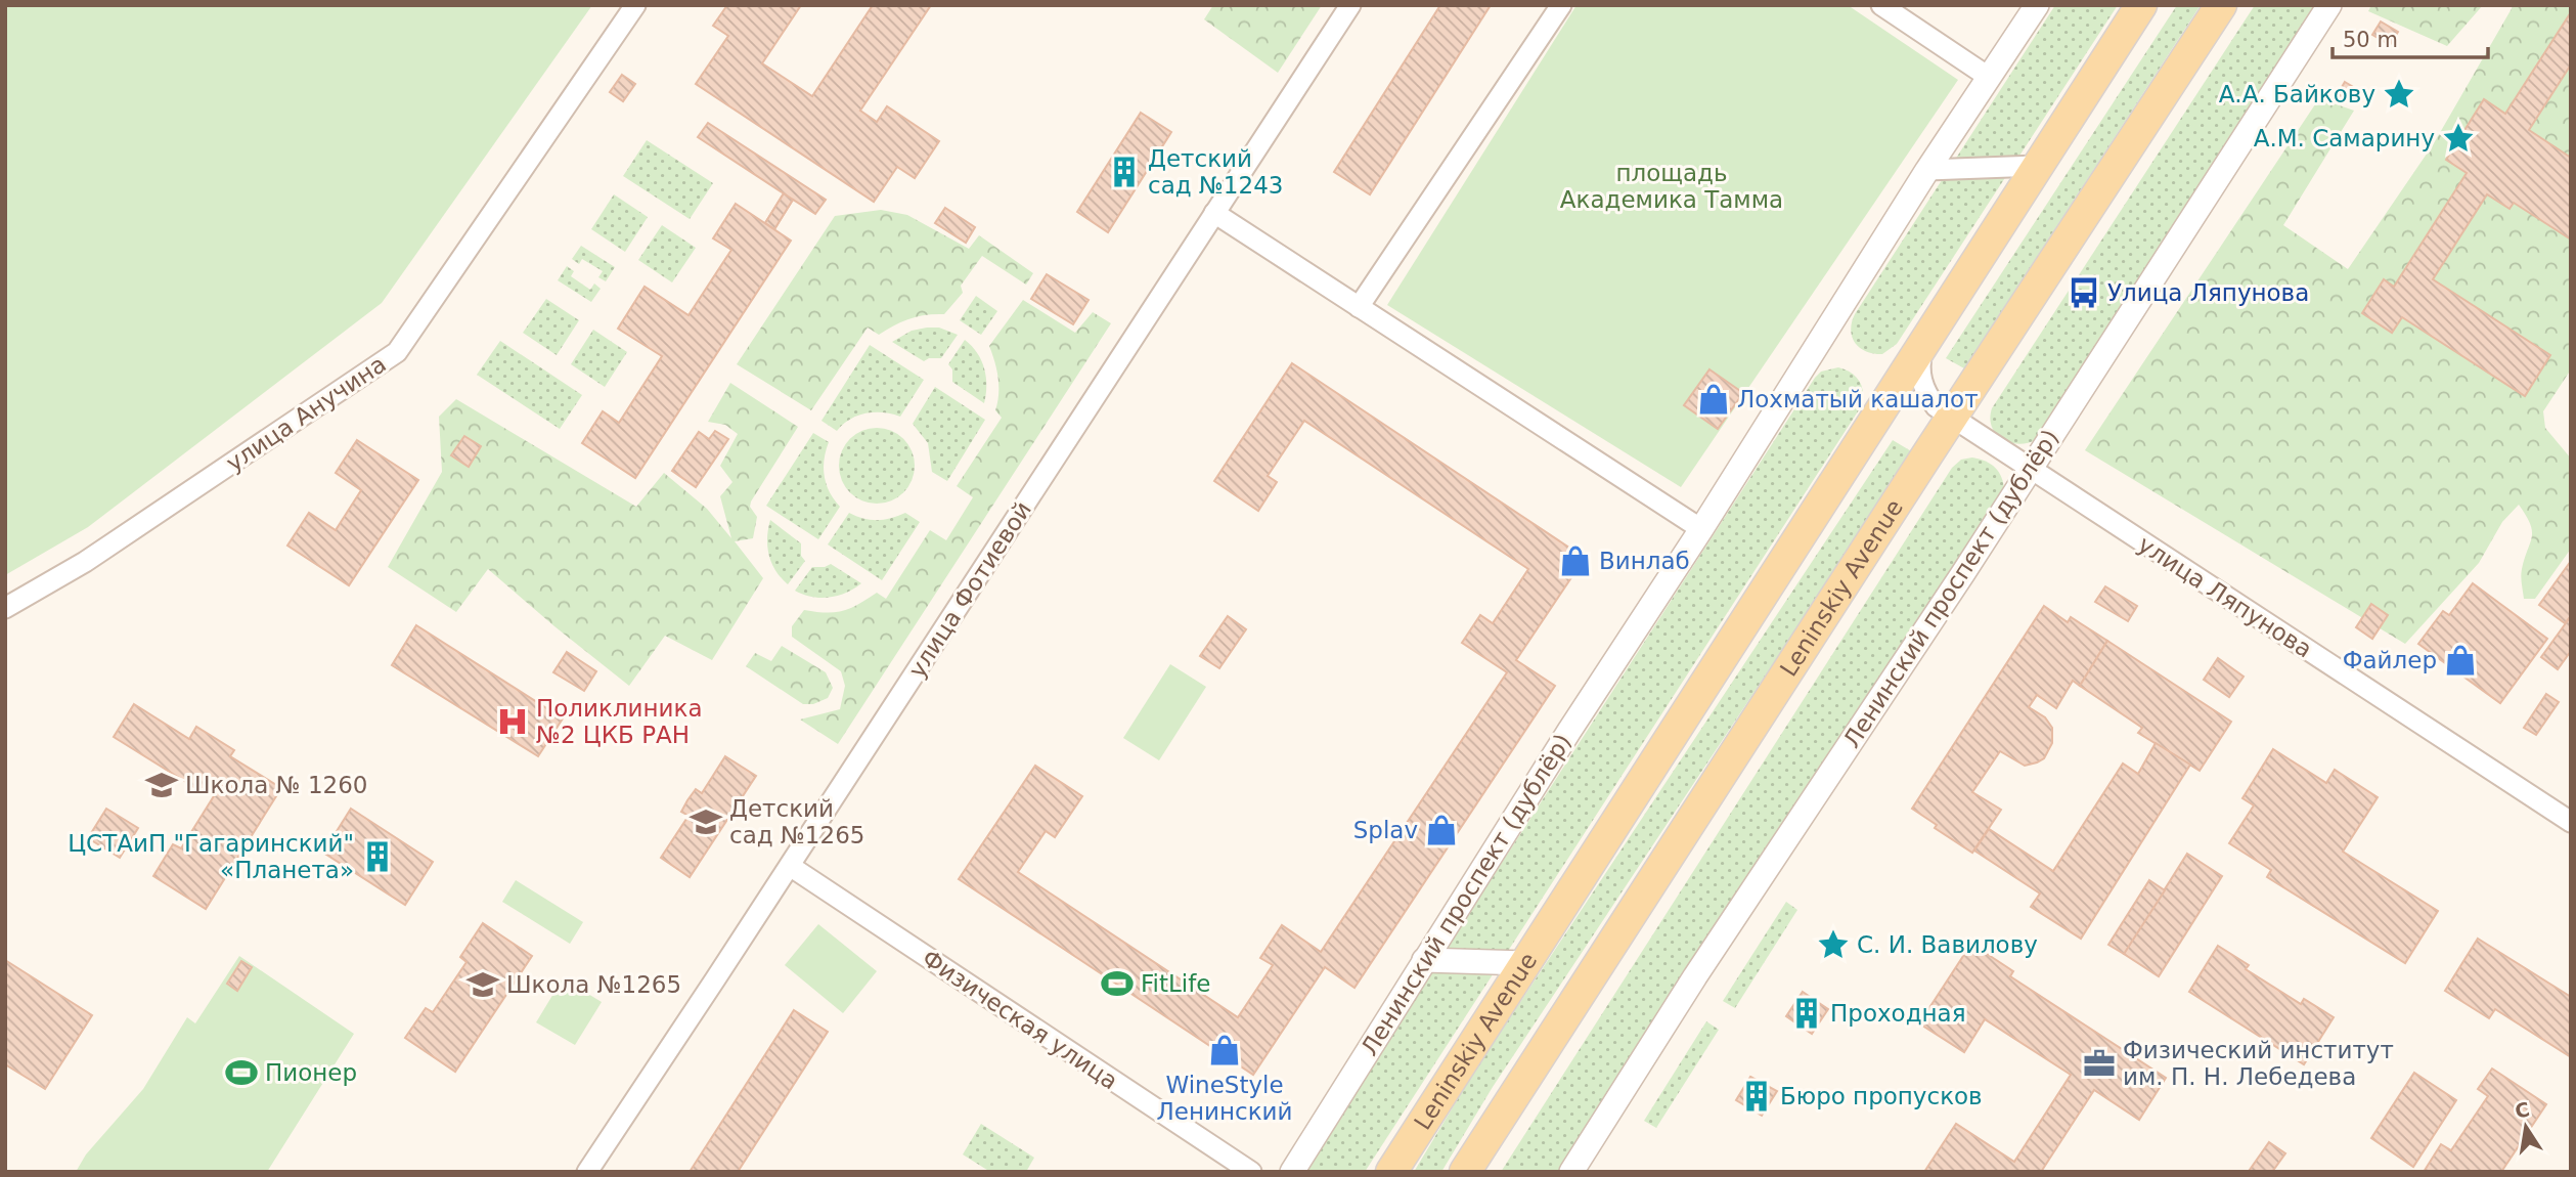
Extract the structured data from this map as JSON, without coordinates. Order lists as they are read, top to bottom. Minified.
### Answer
{"streets":{"main road":["Leninskiy Avenue"],"street":["улица Анучина","Ленинский проспект (дублёр)","улица Фотиевой","улица Ляпунова","Физическая улица"]},"crossings":[["Leninskiy Avenue","улица Ляпунова"],["Ленинский проспект (дублёр)","улица Ляпунова"],["улица Фотиевой","Физическая улица"]],"parks":["площадь Академика Тамма"],"places":{"place":["А.А. Байкову","А.М. Самарину","С. И. Вавилову"],"building":["Детский сад №1243","ЦСТАиП \"Гагаринский\" «Планета»","Проходная","Бюро пропусков"],"bus stop":["Улица Ляпунова"],"shop":["Лохматый кашалот","Винлаб","Файлер","Splav","WineStyle Ленинский"],"hospital":["Поликлиника №2 ЦКБ РАН"],"school or university":["Школа № 1260","Детский сад №1265","Школа №1265"],"sports":["FitLife","Пионер"],"office":["Физический институт им. П. Н. Лебедева"]},"scale_bar":"50 m","north":"top"}
